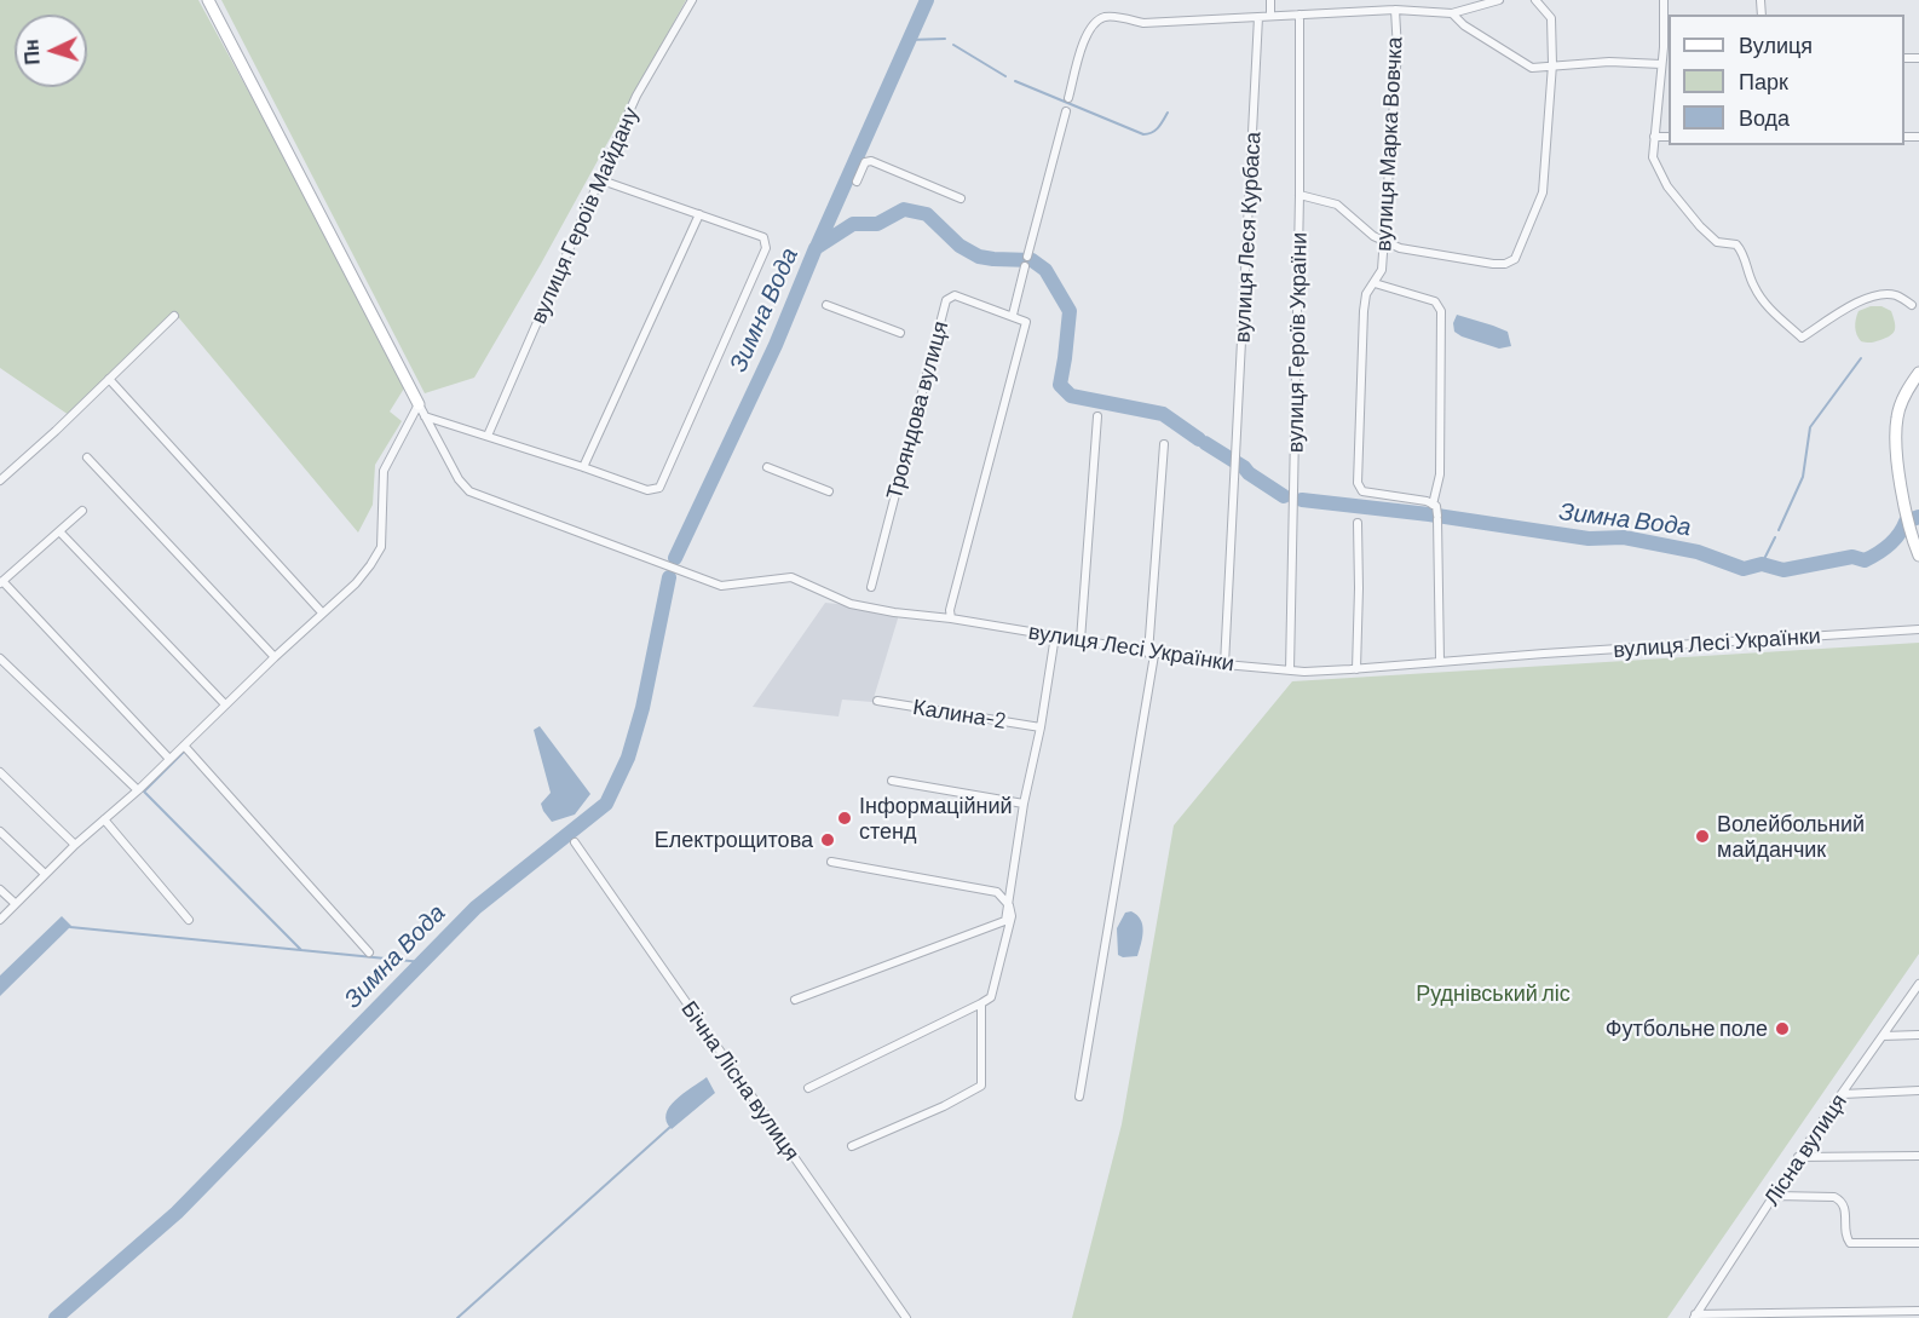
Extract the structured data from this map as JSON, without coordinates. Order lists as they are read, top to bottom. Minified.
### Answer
{"streets":{"street":["вулиця Марка Вовчка","вулиця Героїв Майдану","вулиця Леся Курбаса","вулиця Героїв України","Трояндова вулиця","вулиця Лесі Українки","Калина-2","Бічна Лісна вулиця","Лісна вулиця"]},"crossings":[["вулиця Леся Курбаса","вулиця Лесі Українки"],["вулиця Героїв України","вулиця Лесі Українки"]],"water":["Зимна Вода"],"parks":["Руднівський ліс"],"places":["Інформаційний стенд","Волейбольний майданчик","Електрощитова","Футбольне поле"],"legend":["Вулиця","Парк","Вода"],"north":"left"}
